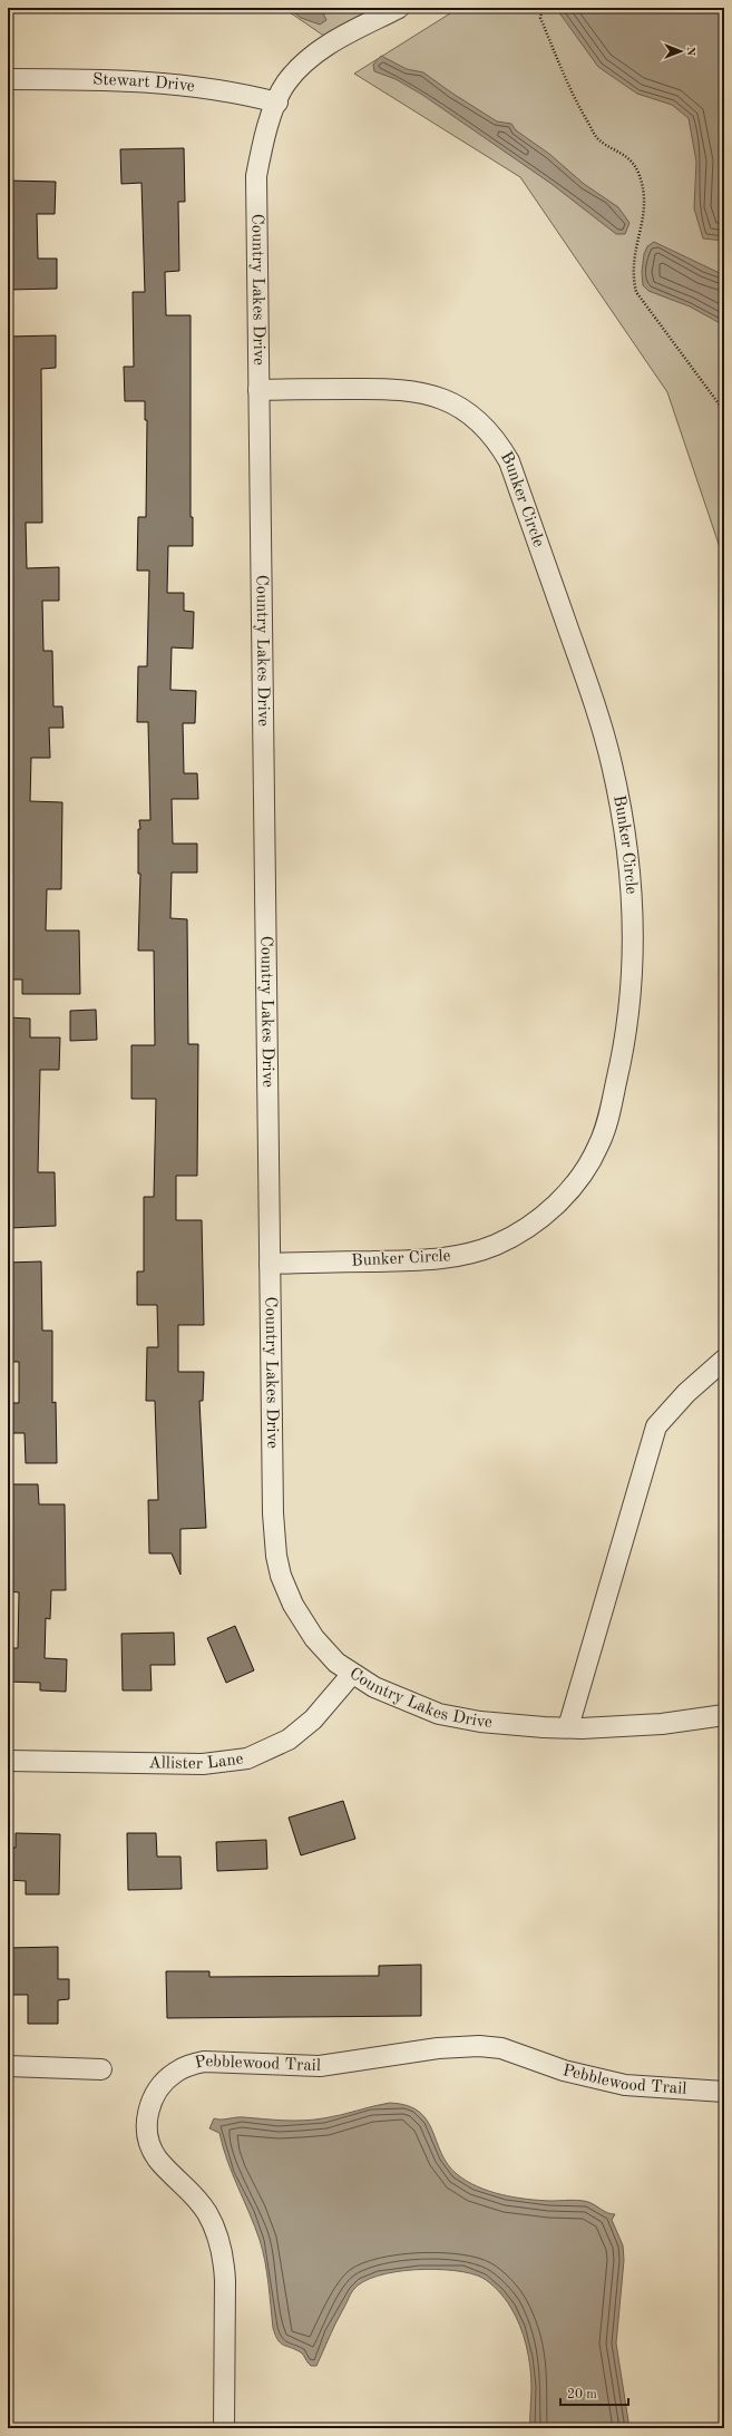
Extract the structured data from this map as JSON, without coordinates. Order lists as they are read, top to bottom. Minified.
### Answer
{"streets":{"street":["Stewart Drive","Country Lakes Drive","Bunker Circle","Allister Lane","Pebblewood Trail"]},"crossings":[["Stewart Drive","Country Lakes Drive"],["Country Lakes Drive","Bunker Circle"],["Country Lakes Drive","Allister Lane"]],"scale_bar":"20 m","north":"right"}
